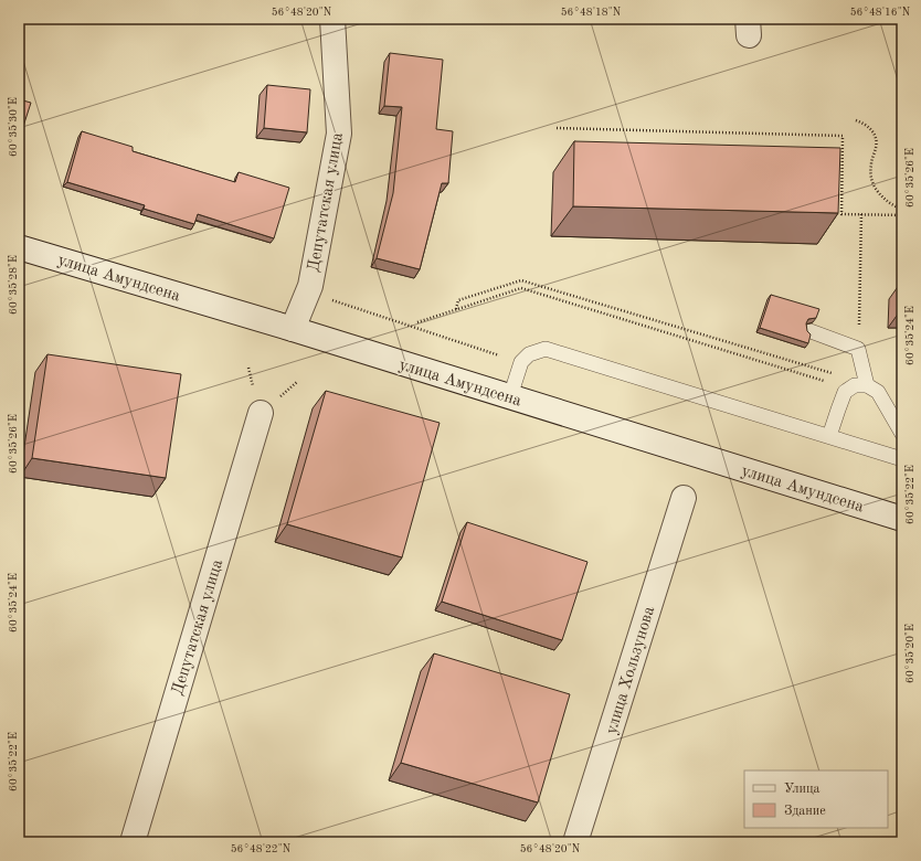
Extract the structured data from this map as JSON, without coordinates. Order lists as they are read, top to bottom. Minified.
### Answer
{"streets":{"street":["Депутатская улица","улица Амундсена","улица Хользунова"]},"crossings":[["Депутатская улица","улица Амундсена"]],"legend":["Улица","Здание"],"coordinates":["56°48'20\"N","56°48'18\"N","56°48'16\"N","60°35'30\"E","60°35'26\"E","60°35'28\"E","60°35'24\"E","60°35'22\"E","60°35'20\"E","56°48'22\"N"]}
